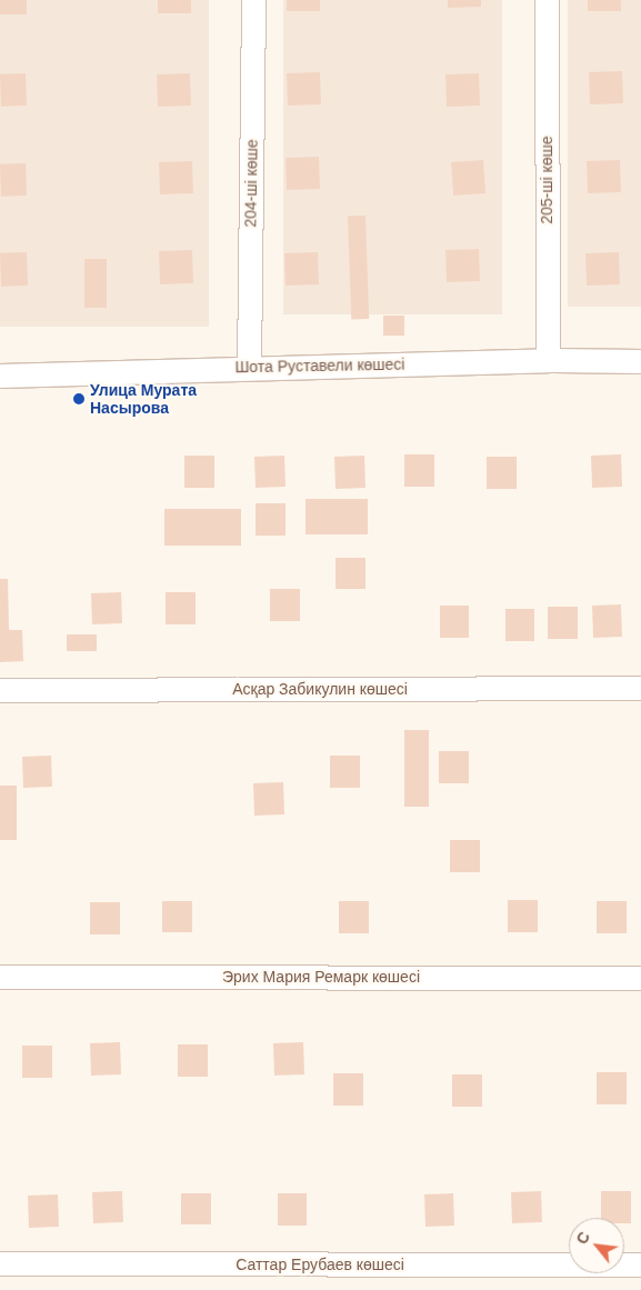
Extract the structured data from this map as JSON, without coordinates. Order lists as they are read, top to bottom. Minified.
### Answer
{"streets":{"street":["205-ші көше","204-ші көше","Шота Руставели көшесі","Асқар Забикулин көшесі","Эрих Мария Ремарк көшесі","Саттар Ерубаев көшесі"]},"crossings":[["205-ші көше","Шота Руставели көшесі"],["204-ші көше","Шота Руставели көшесі"]],"places":["Улица Мурата Насырова"],"north":"top left"}
